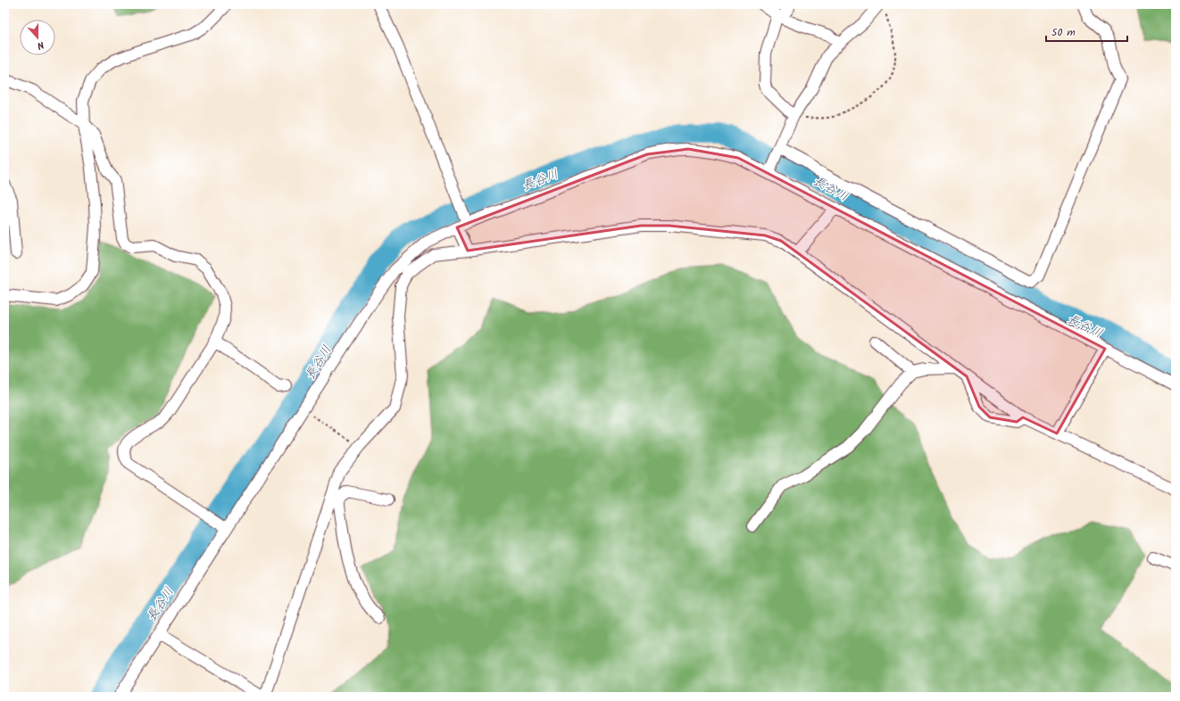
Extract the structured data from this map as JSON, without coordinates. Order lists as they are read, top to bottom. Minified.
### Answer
{"water":["長谷川"],"scale_bar":"50 m","north":"bottom"}
